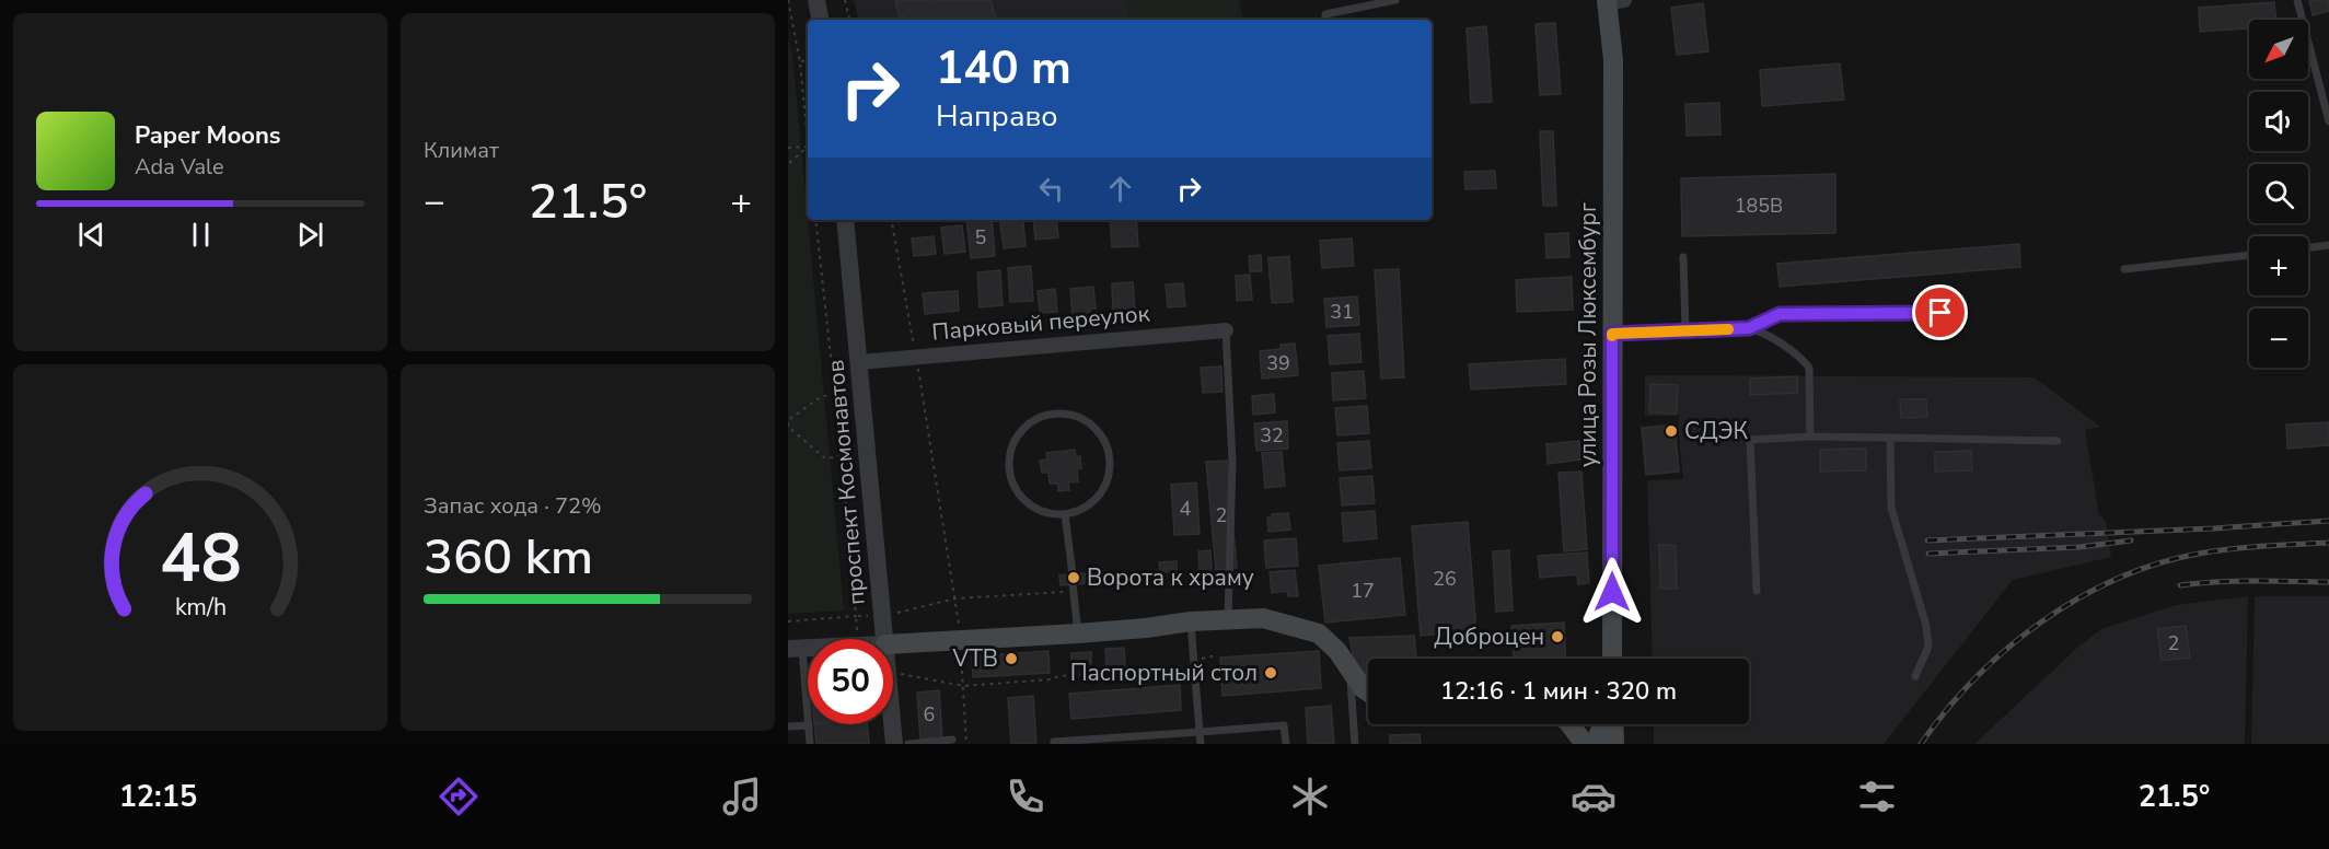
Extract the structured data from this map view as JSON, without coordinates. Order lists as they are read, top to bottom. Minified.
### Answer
{"streets":{"main road":["улица Розы Люксембург"],"street":["Парковый переулок","проспект Космонавтов"]},"crossings":[["Парковый переулок","проспект Космонавтов"]],"places":["СДЭК","Ворота к храму","Доброцен","VTB","Паспортный стол"],"house_numbers":["185В","5","31","39","32","4","2","26","17","2","6"],"north":"bottom left","page":{"tile":["Климат",["Запас хода · 72%","360 km"]],"map_buttons":["+","−"],"turn":["140 m","Направо"],"song":["Paper Moons","Ada Vale"],"heat":["−","21.5°","+"],"limit":"50","trip":"12:16 · 1 мин · 320 m","tabs":["12:15","21.5°"],"gauge":["48","km/h"]}}
